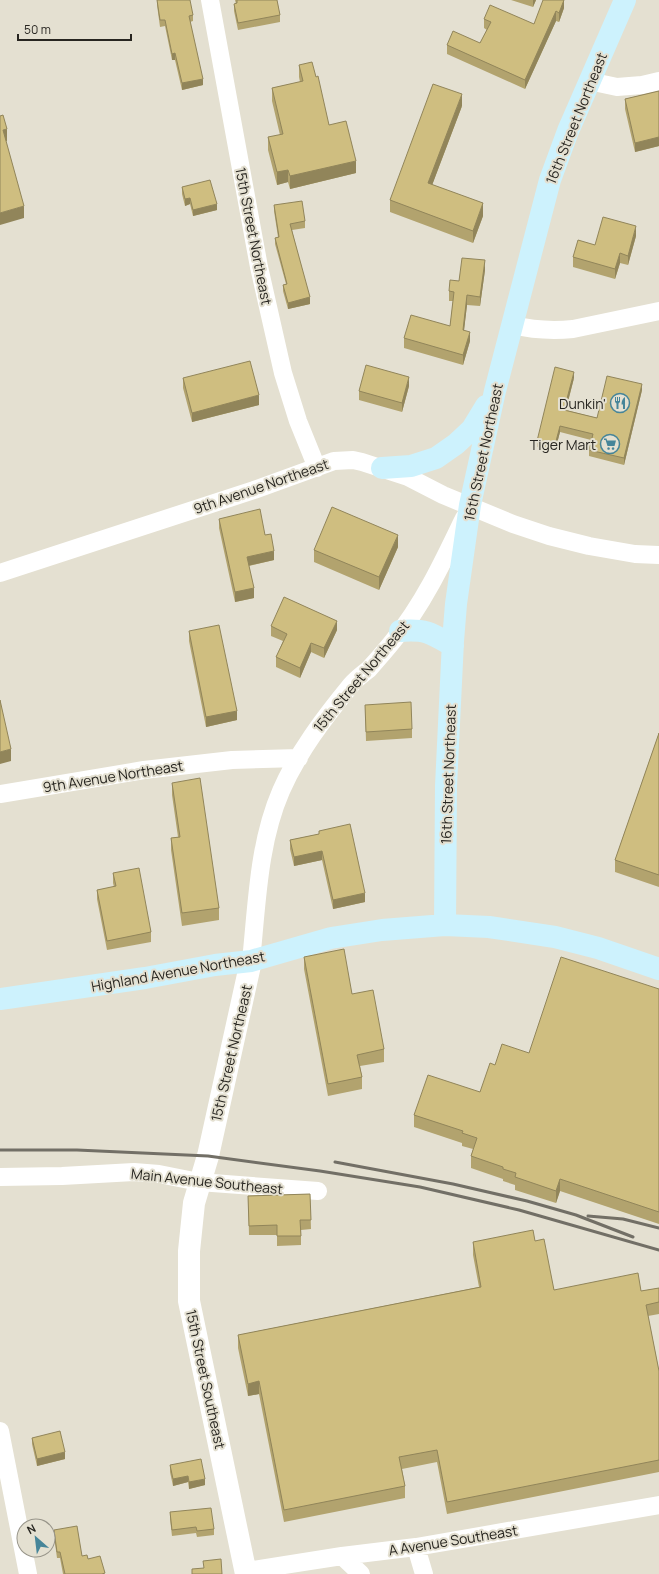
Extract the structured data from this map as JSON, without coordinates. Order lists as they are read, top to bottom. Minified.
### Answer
{"streets":{"main road":["16th Street Northeast","Highland Avenue Northeast"],"street":["15th Street Northeast","9th Avenue Northeast","Main Avenue Southeast","15th Street Southeast","A Avenue Southeast"]},"crossings":[["16th Street Northeast","15th Street Northeast"],["16th Street Northeast","9th Avenue Northeast"],["16th Street Northeast","Highland Avenue Northeast"],["15th Street Northeast","9th Avenue Northeast"],["15th Street Northeast","Highland Avenue Northeast"],["15th Street Northeast","Main Avenue Southeast"],["15th Street Northeast","15th Street Southeast"],["Main Avenue Southeast","15th Street Southeast"],["15th Street Southeast","A Avenue Southeast"]],"places":{"restaurant":["Dunkin'"],"supermarket":["Tiger Mart"]},"scale_bar":"50 m","north":"top left"}
